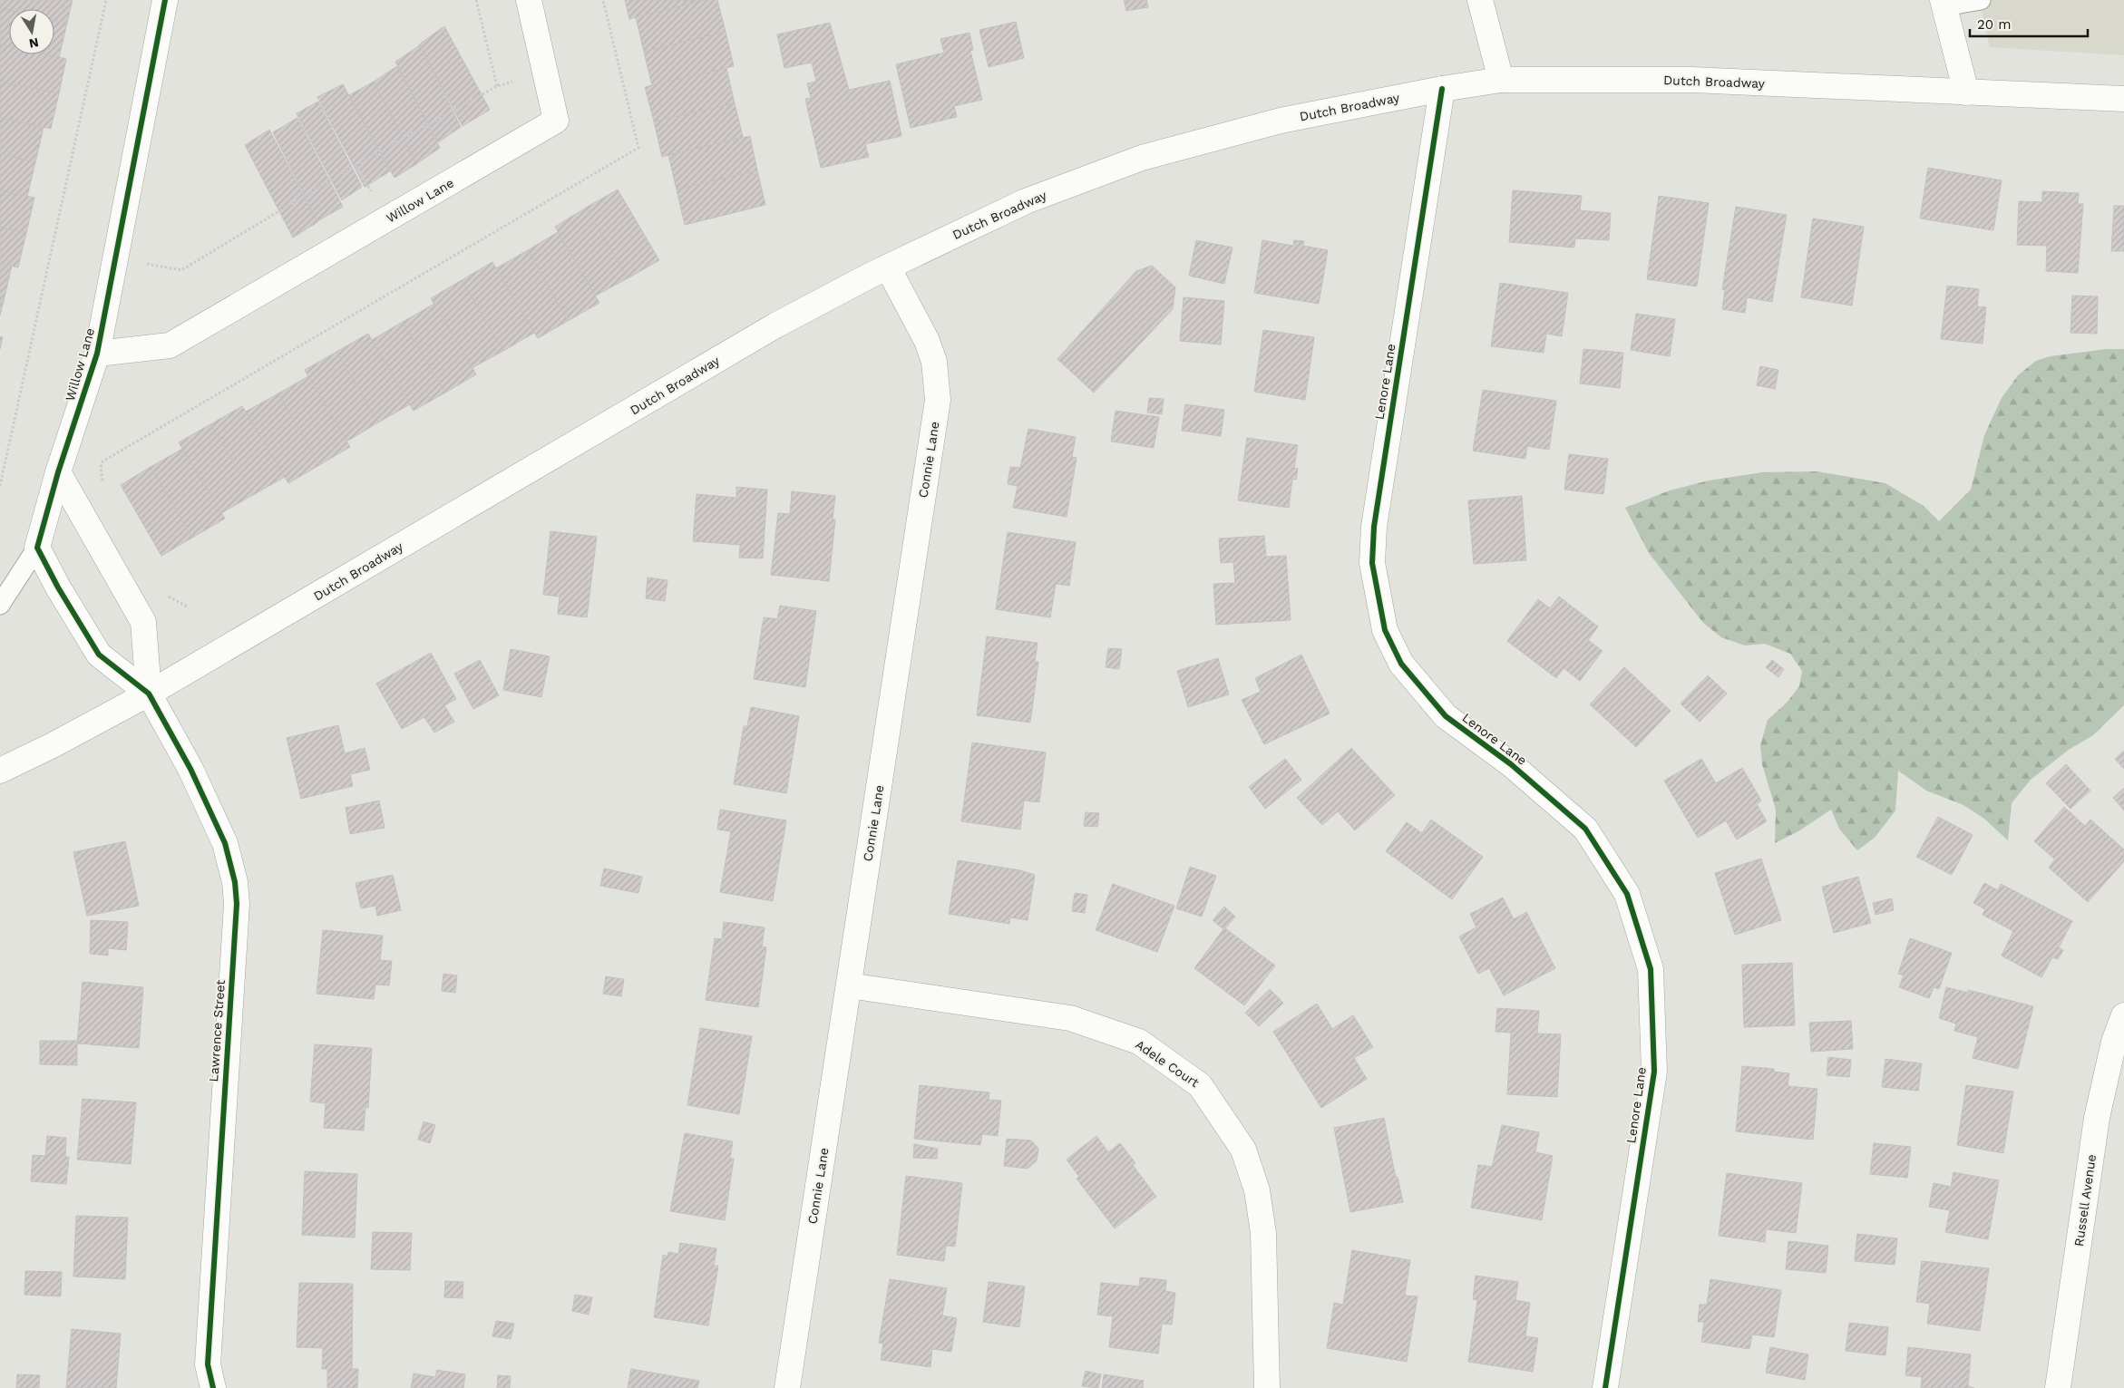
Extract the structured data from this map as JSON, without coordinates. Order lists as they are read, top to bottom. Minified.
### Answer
{"streets":{"street":["Dutch Broadway","Willow Lane","Lenore Lane","Connie Lane","Lawrence Street","Adele Court","Russell Avenue"]},"crossings":[["Dutch Broadway","Lenore Lane"],["Dutch Broadway","Connie Lane"],["Dutch Broadway","Lawrence Street"],["Connie Lane","Adele Court"]],"scale_bar":"20 m","north":"bottom"}
